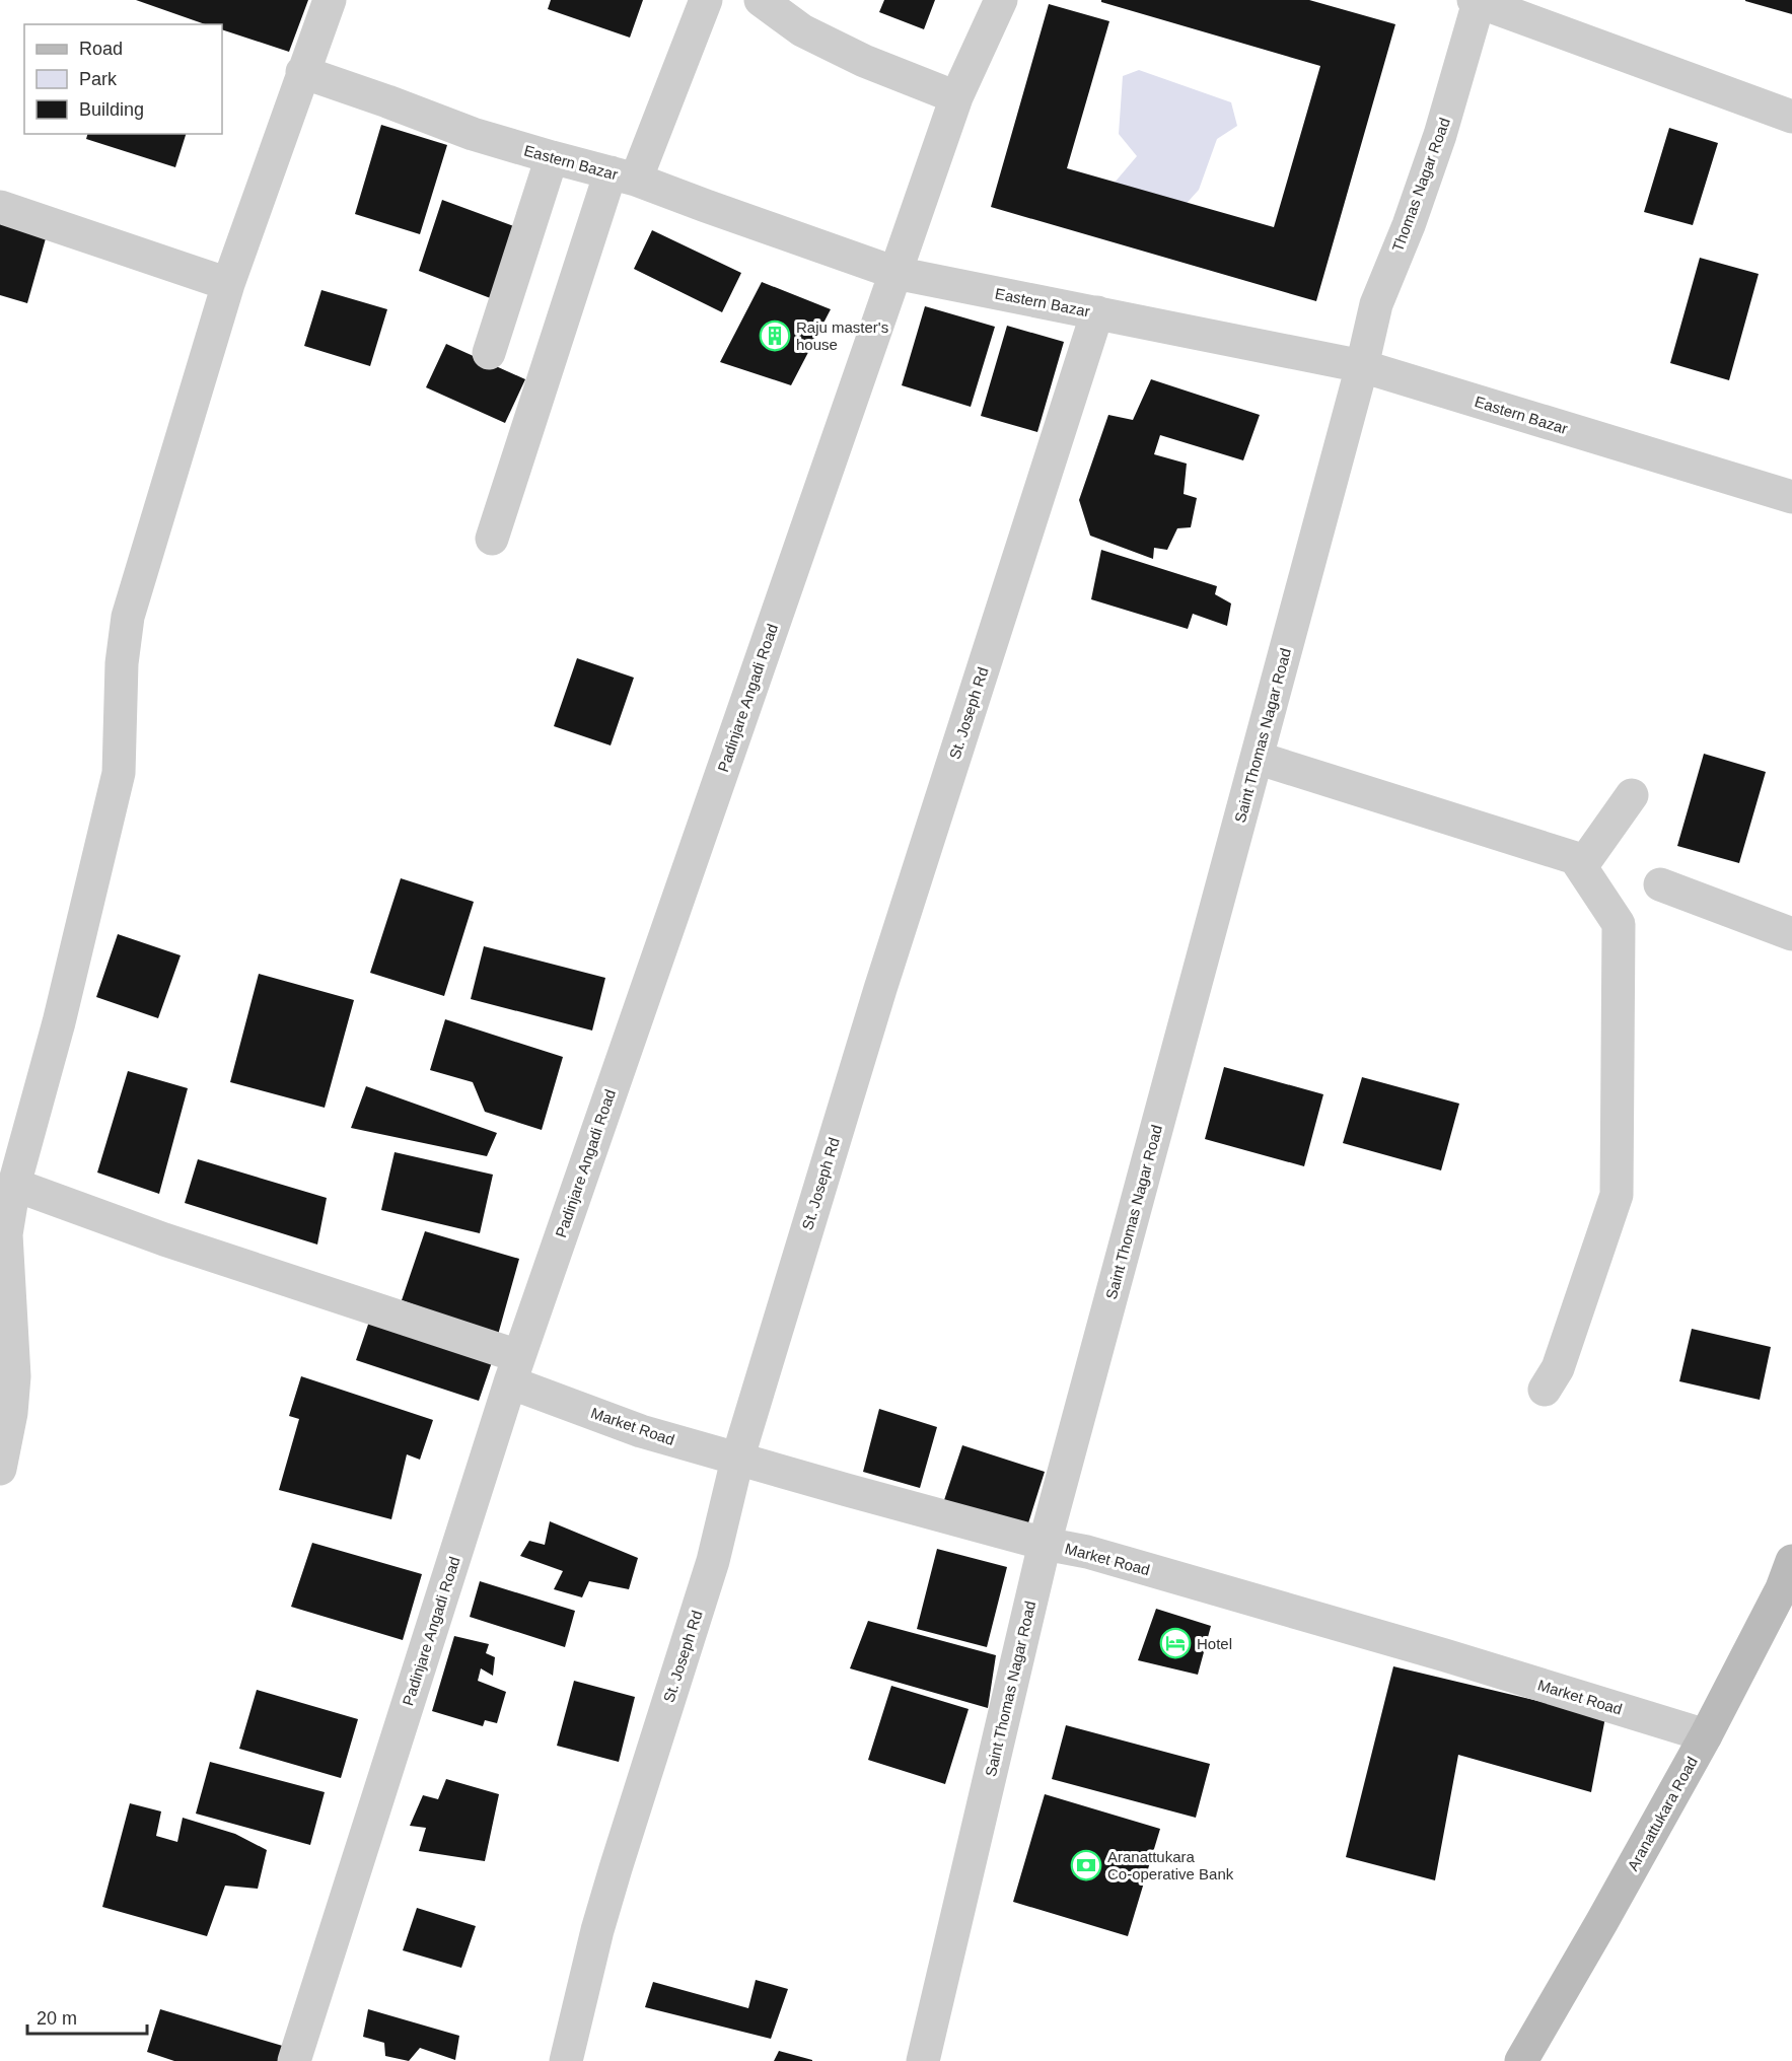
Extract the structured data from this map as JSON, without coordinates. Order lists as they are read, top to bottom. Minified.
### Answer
{"streets":{"main road":["Aranattukara Road"],"street":["Eastern Bazar","Thomas Nagar Road","Padinjare Angadi Road","St. Joseph Rd","Saint Thomas Nagar Road","Market Road"]},"crossings":[["Eastern Bazar","Thomas Nagar Road"],["Eastern Bazar","Padinjare Angadi Road"],["Eastern Bazar","St. Joseph Rd"],["Eastern Bazar","Saint Thomas Nagar Road"],["Thomas Nagar Road","Saint Thomas Nagar Road"],["Padinjare Angadi Road","Market Road"],["St. Joseph Rd","Market Road"],["Saint Thomas Nagar Road","Market Road"],["Market Road","Aranattukara Road"]],"places":{"building":["Raju master's house"],"hotel":["Hotel"],"bank":["Aranattukara Co-operative Bank"]},"legend":["Road","Park","Building"],"scale_bar":"20 m"}
